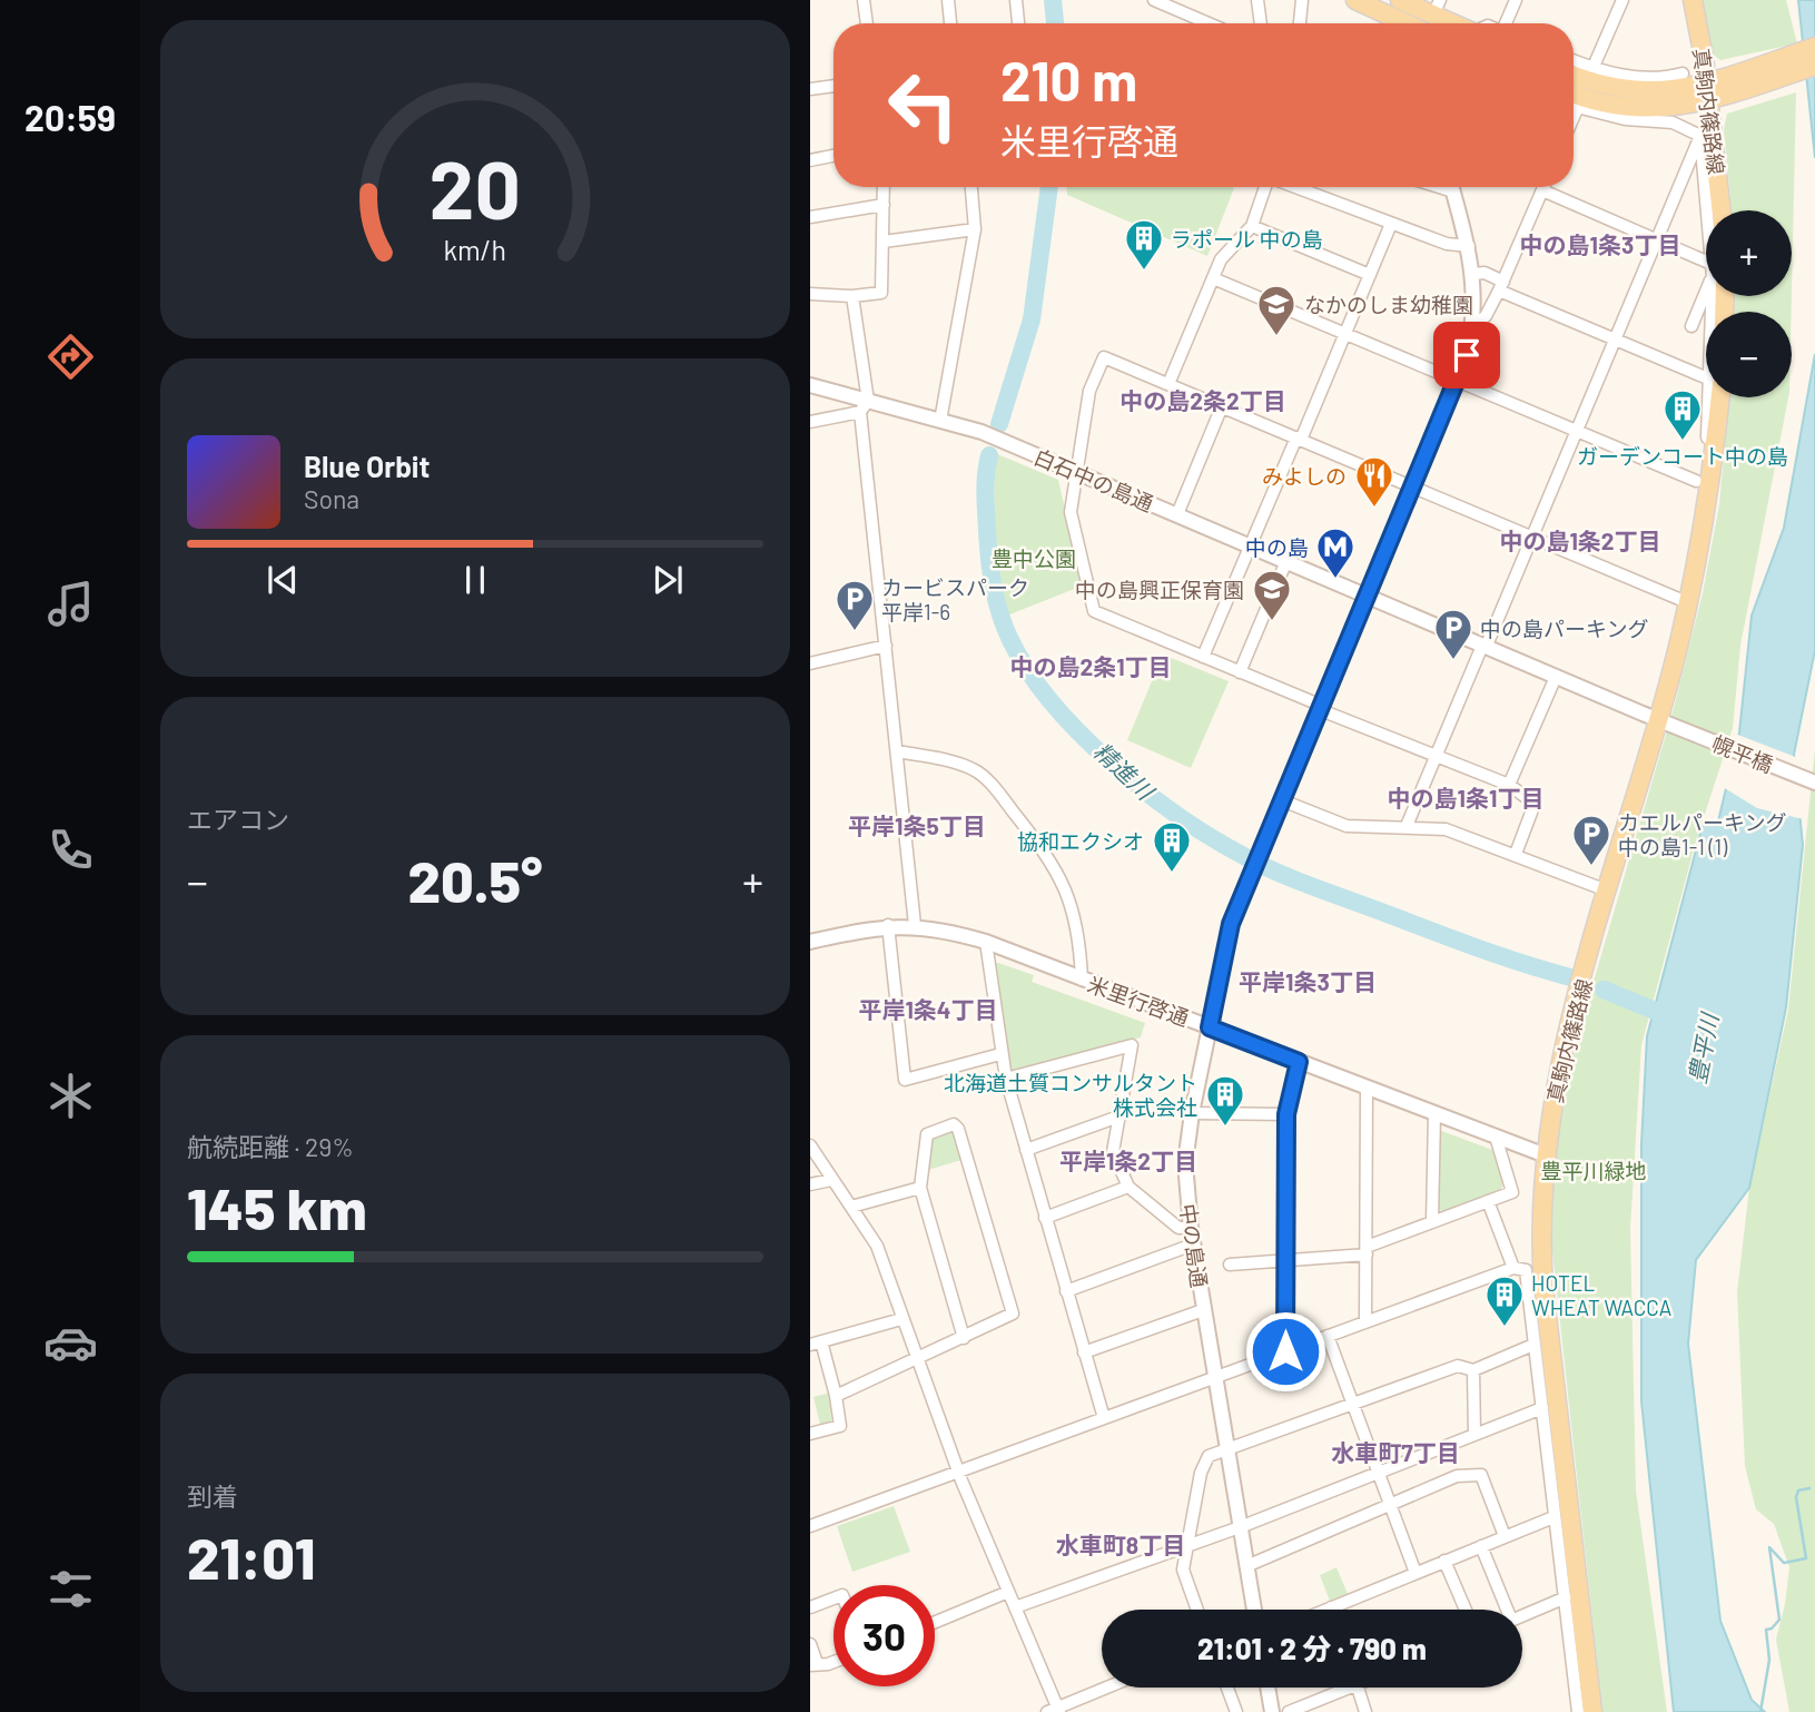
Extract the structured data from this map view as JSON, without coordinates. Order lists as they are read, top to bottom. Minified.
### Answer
{"streets":{"main road":["真駒内篠路線"],"street":["白石中の島通","幌平橋","米里行啓通","中の島通"]},"crossings":[["真駒内篠路線","幌平橋"],["真駒内篠路線","米里行啓通"],["白石中の島通","幌平橋"],["米里行啓通","中の島通"]],"districts":["中の島1条3丁目","中の島2条2丁目","中の島1条2丁目","中の島2条1丁目","中の島1条1丁目","平岸1条5丁目","平岸1条3丁目","平岸1条4丁目","平岸1条2丁目","水車町7丁目","水車町8丁目"],"water":["精進川","豊平川"],"parks":["豊中公園","豊平川緑地"],"places":{"building":["ラポール 中の島","ガーデンコート中の島","協和エクシオ","北海道土質コンサルタント 株式会社","HOTEL WHEAT WACCA"],"school or university":["なかのしま幼稚園","中の島興正保育園"],"restaurant":["みよしの"],"metro station":["中の島"],"parking":["カービスパーク 平岸1-6","中の島パーキング","カエルパーキング 中の島1-1 (1)"]},"page":{"tabs":"20:59","turn":["210 m","米里行啓通"],"map_buttons":["+","−"],"song":["Blue Orbit","Sona"],"tile":["エアコン",["航続距離 · 29%","145 km"],["到着","21:01"]],"heat":["−","20.5°","+"],"limit":"30","trip":"21:01 · 2 分 · 790 m","gauge":["20","km/h"]}}
